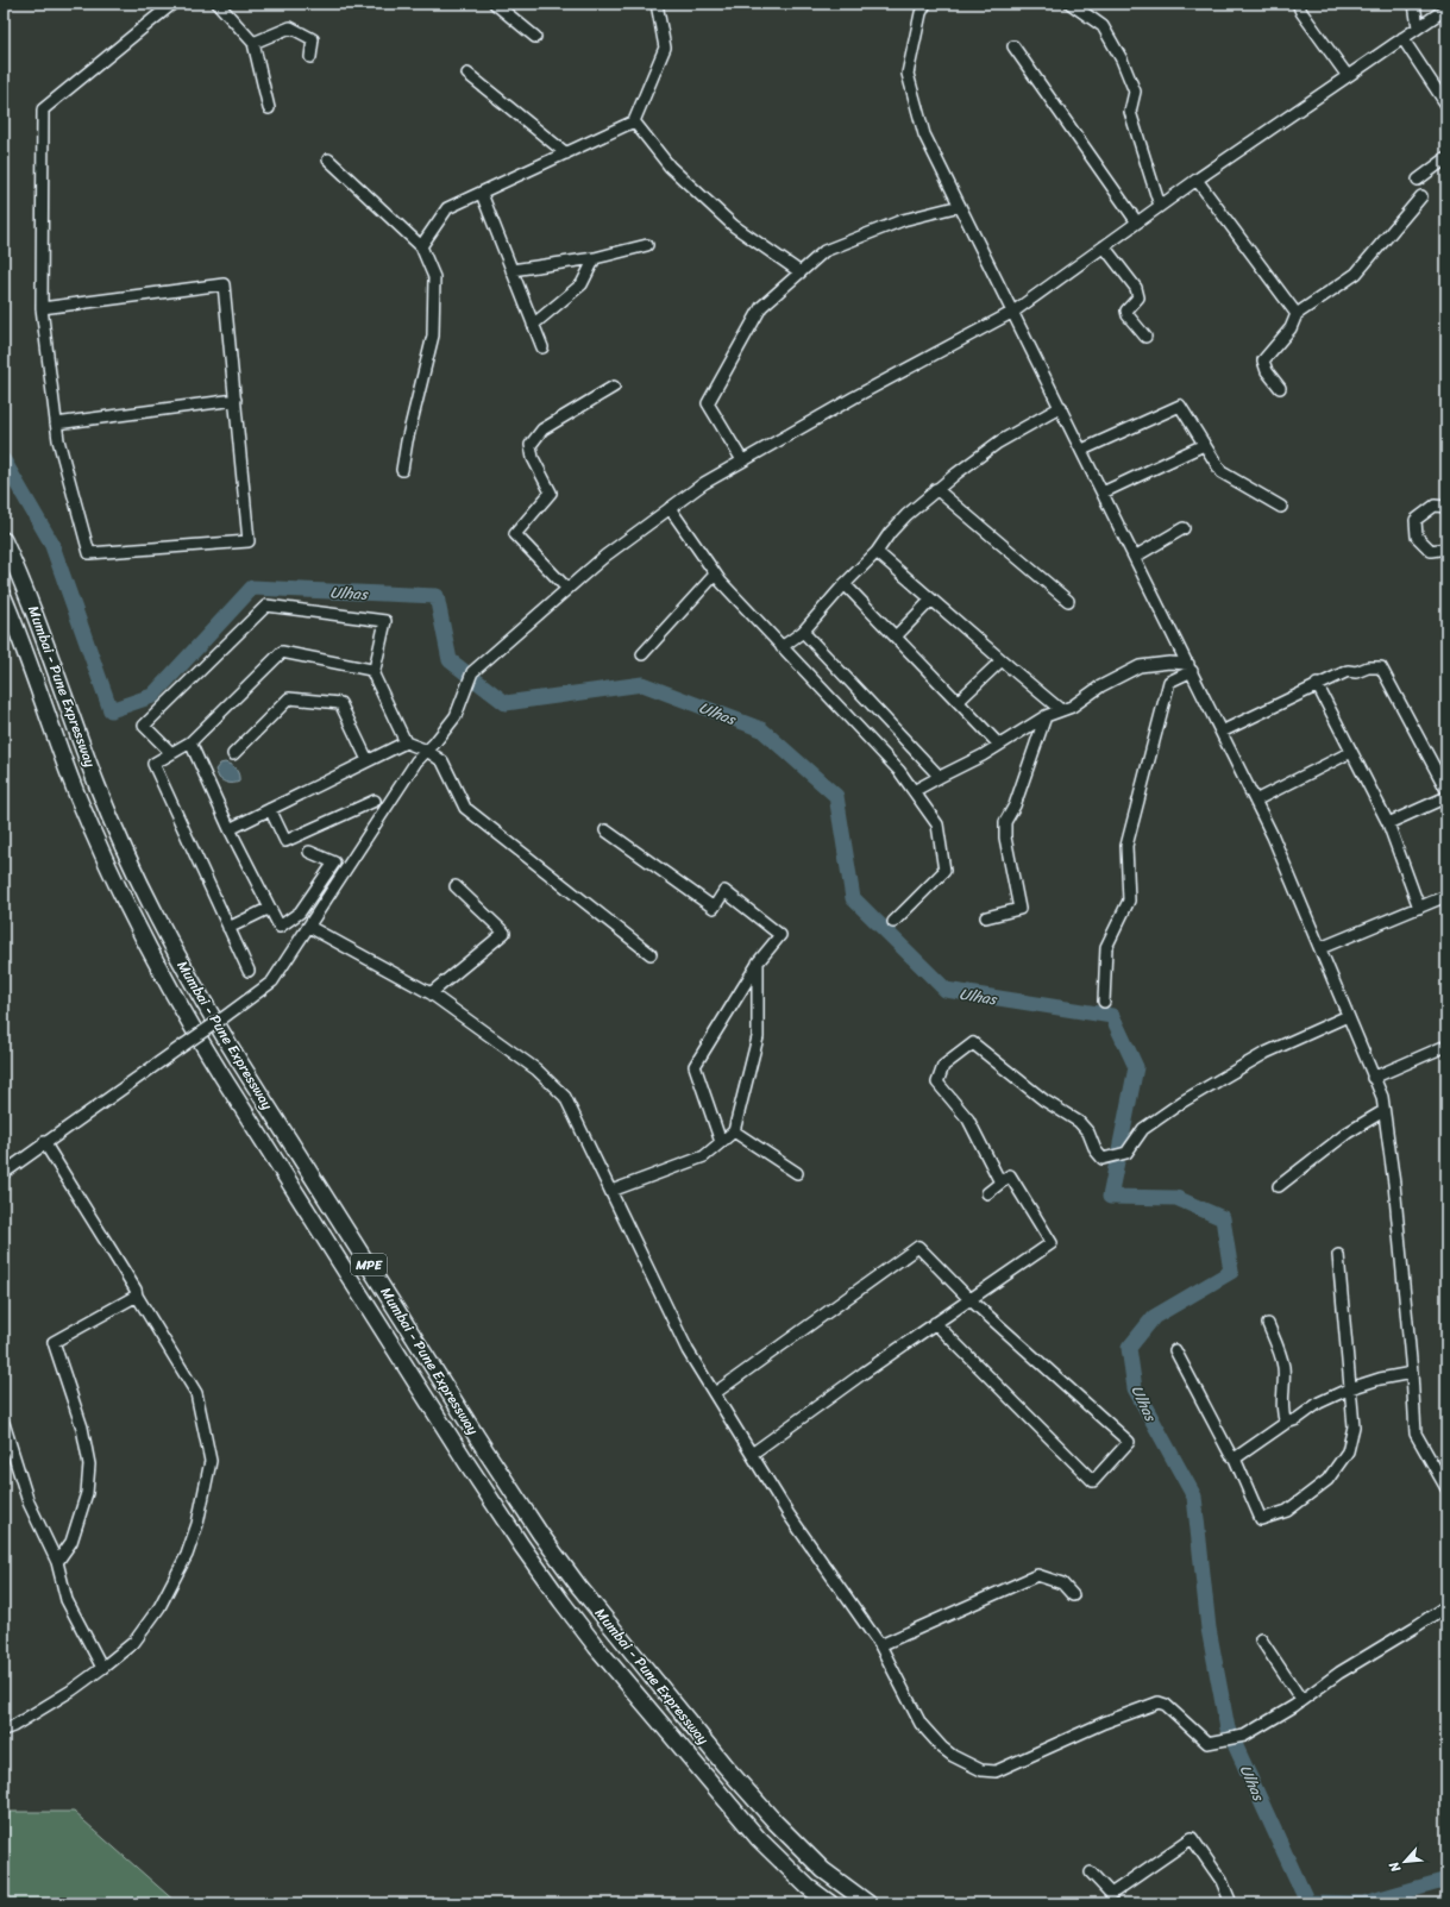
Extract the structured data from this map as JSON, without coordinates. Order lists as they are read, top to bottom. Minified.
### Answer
{"streets":{"highway":["Mumbai - Pune Expressway","MPE"]},"water":["Ulhas"],"north":"bottom left"}
